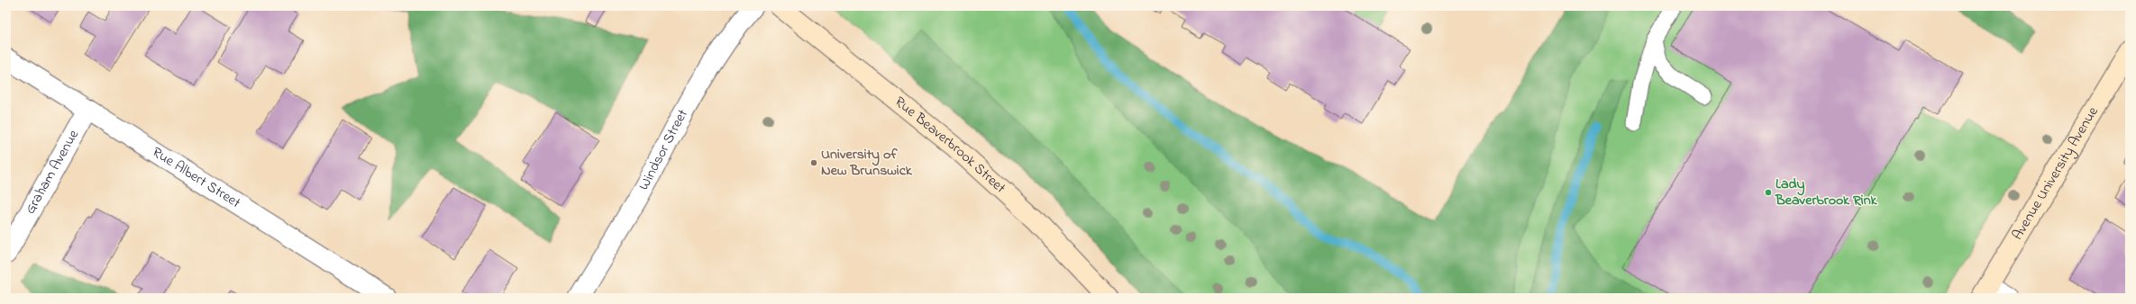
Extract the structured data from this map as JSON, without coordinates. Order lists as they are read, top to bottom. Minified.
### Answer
{"streets":{"street":["Rue Beaverbrook Street","Windsor Street","Graham Avenue","Avenue University Avenue","Rue Albert Street"]},"crossings":[["Graham Avenue","Rue Albert Street"]],"places":["University of New Brunswick","Lady Beaverbrook Rink"]}
